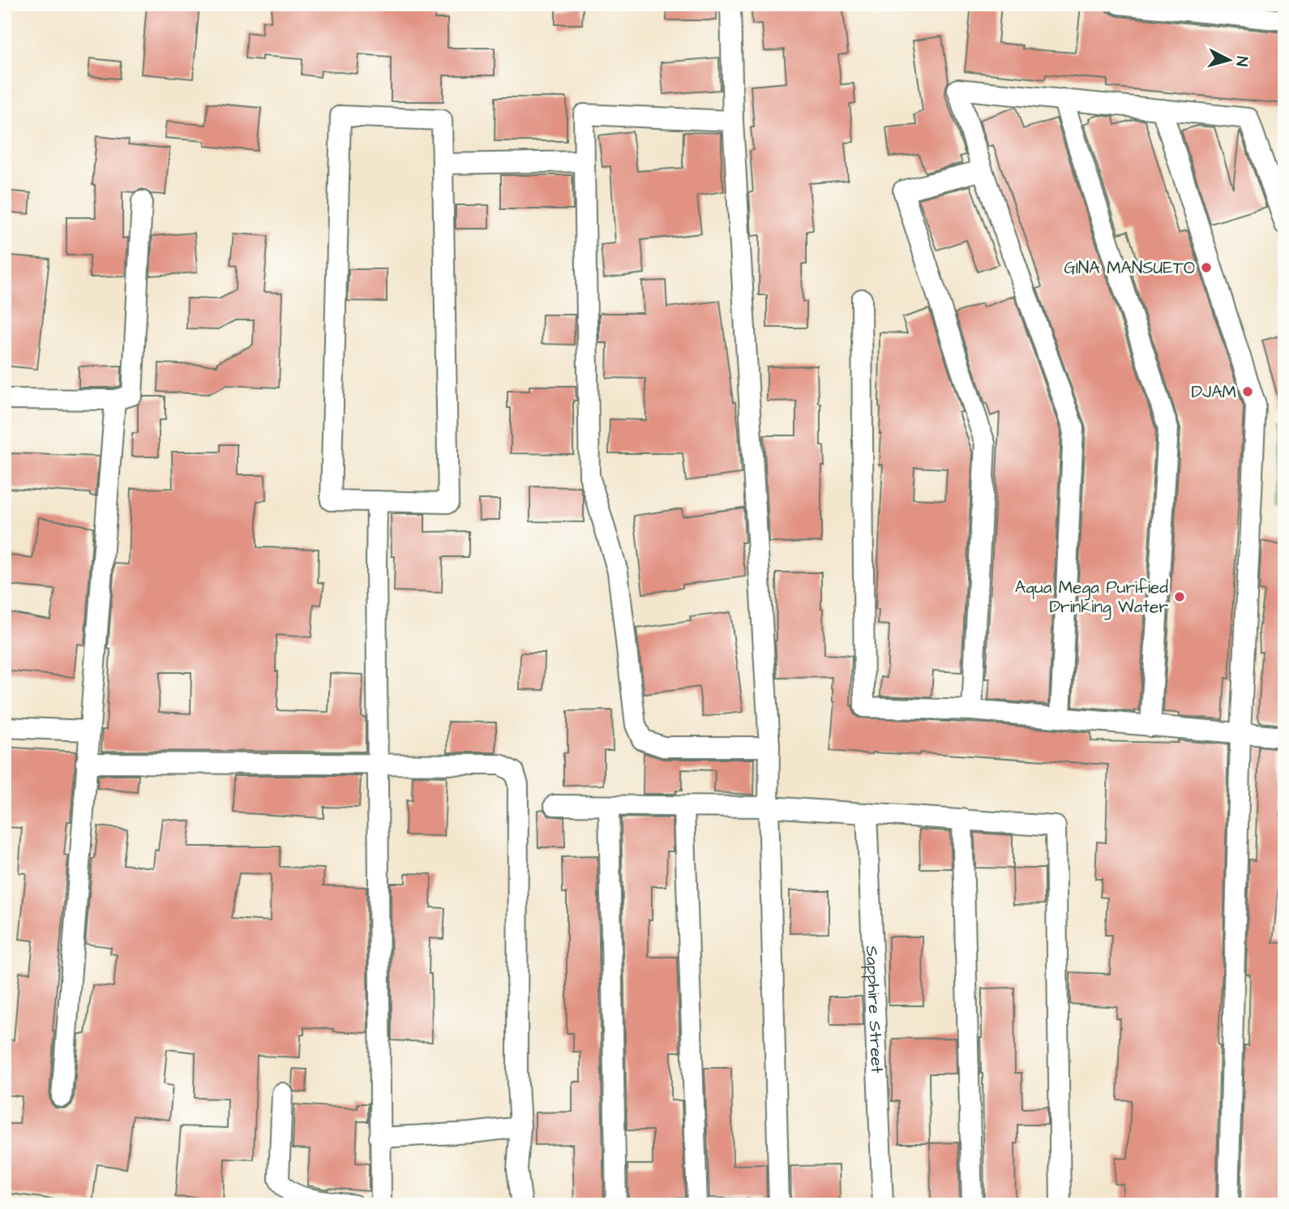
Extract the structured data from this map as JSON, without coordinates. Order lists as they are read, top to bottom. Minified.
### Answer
{"streets":{"street":["Sapphire Street"]},"places":["GINA MANSUETO","DJAM","Aqua Mega Purified Drinking Water"],"north":"right"}
